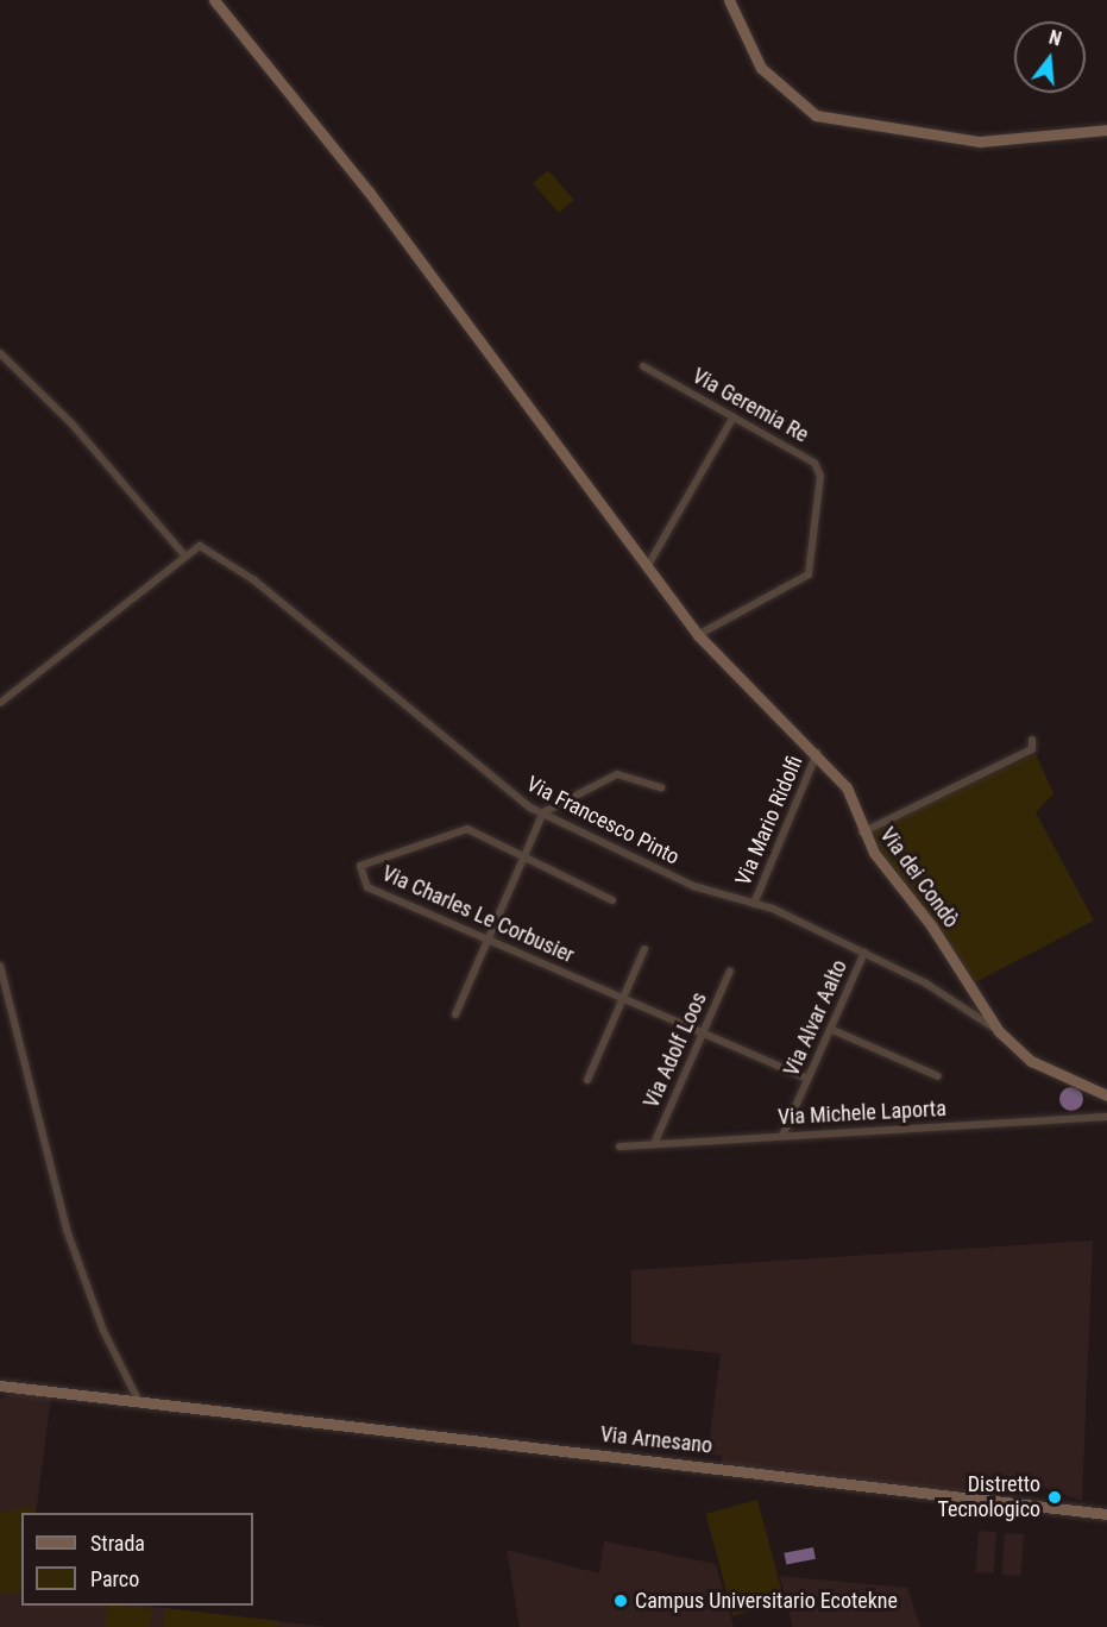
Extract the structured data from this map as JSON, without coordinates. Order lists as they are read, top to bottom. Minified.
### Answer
{"streets":{"street":["Via Geremia Re","Via Francesco Pinto","Via Mario Ridolfi","Via dei Condò","Via Charles Le Corbusier","Via Alvar Aalto","Via Adolf Loos","Via Michele Laporta","Via Arnesano"]},"crossings":[["Via Geremia Re","Via dei Condò"],["Via Francesco Pinto","Via Mario Ridolfi"],["Via Francesco Pinto","Via dei Condò"],["Via Francesco Pinto","Via Alvar Aalto"],["Via Mario Ridolfi","Via dei Condò"],["Via Charles Le Corbusier","Via Alvar Aalto"],["Via Charles Le Corbusier","Via Adolf Loos"],["Via Alvar Aalto","Via Michele Laporta"],["Via Adolf Loos","Via Michele Laporta"]],"places":["Distretto Tecnologico","Campus Universitario Ecotekne"],"legend":["Strada","Parco"],"north":"top"}
